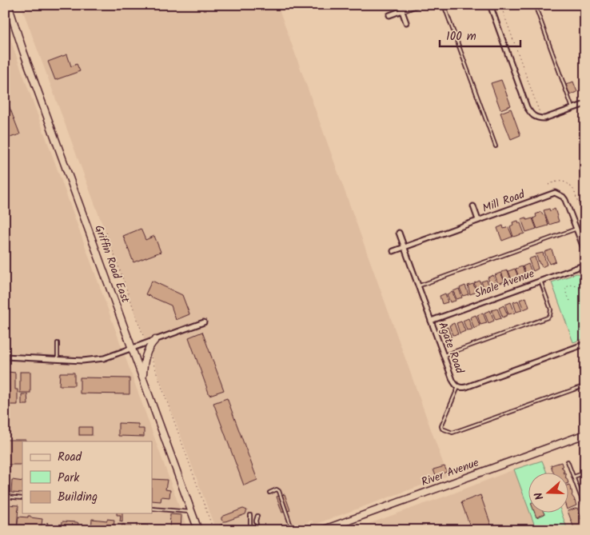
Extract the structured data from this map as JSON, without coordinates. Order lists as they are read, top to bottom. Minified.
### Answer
{"streets":{"main road":["Griffin Road East","River Avenue"],"street":["Mill Road","Shale Avenue","Agate Road"]},"crossings":[["Mill Road","Agate Road"],["Shale Avenue","Agate Road"]],"legend":["Road","Park","Building"],"scale_bar":"100 m","north":"left"}
